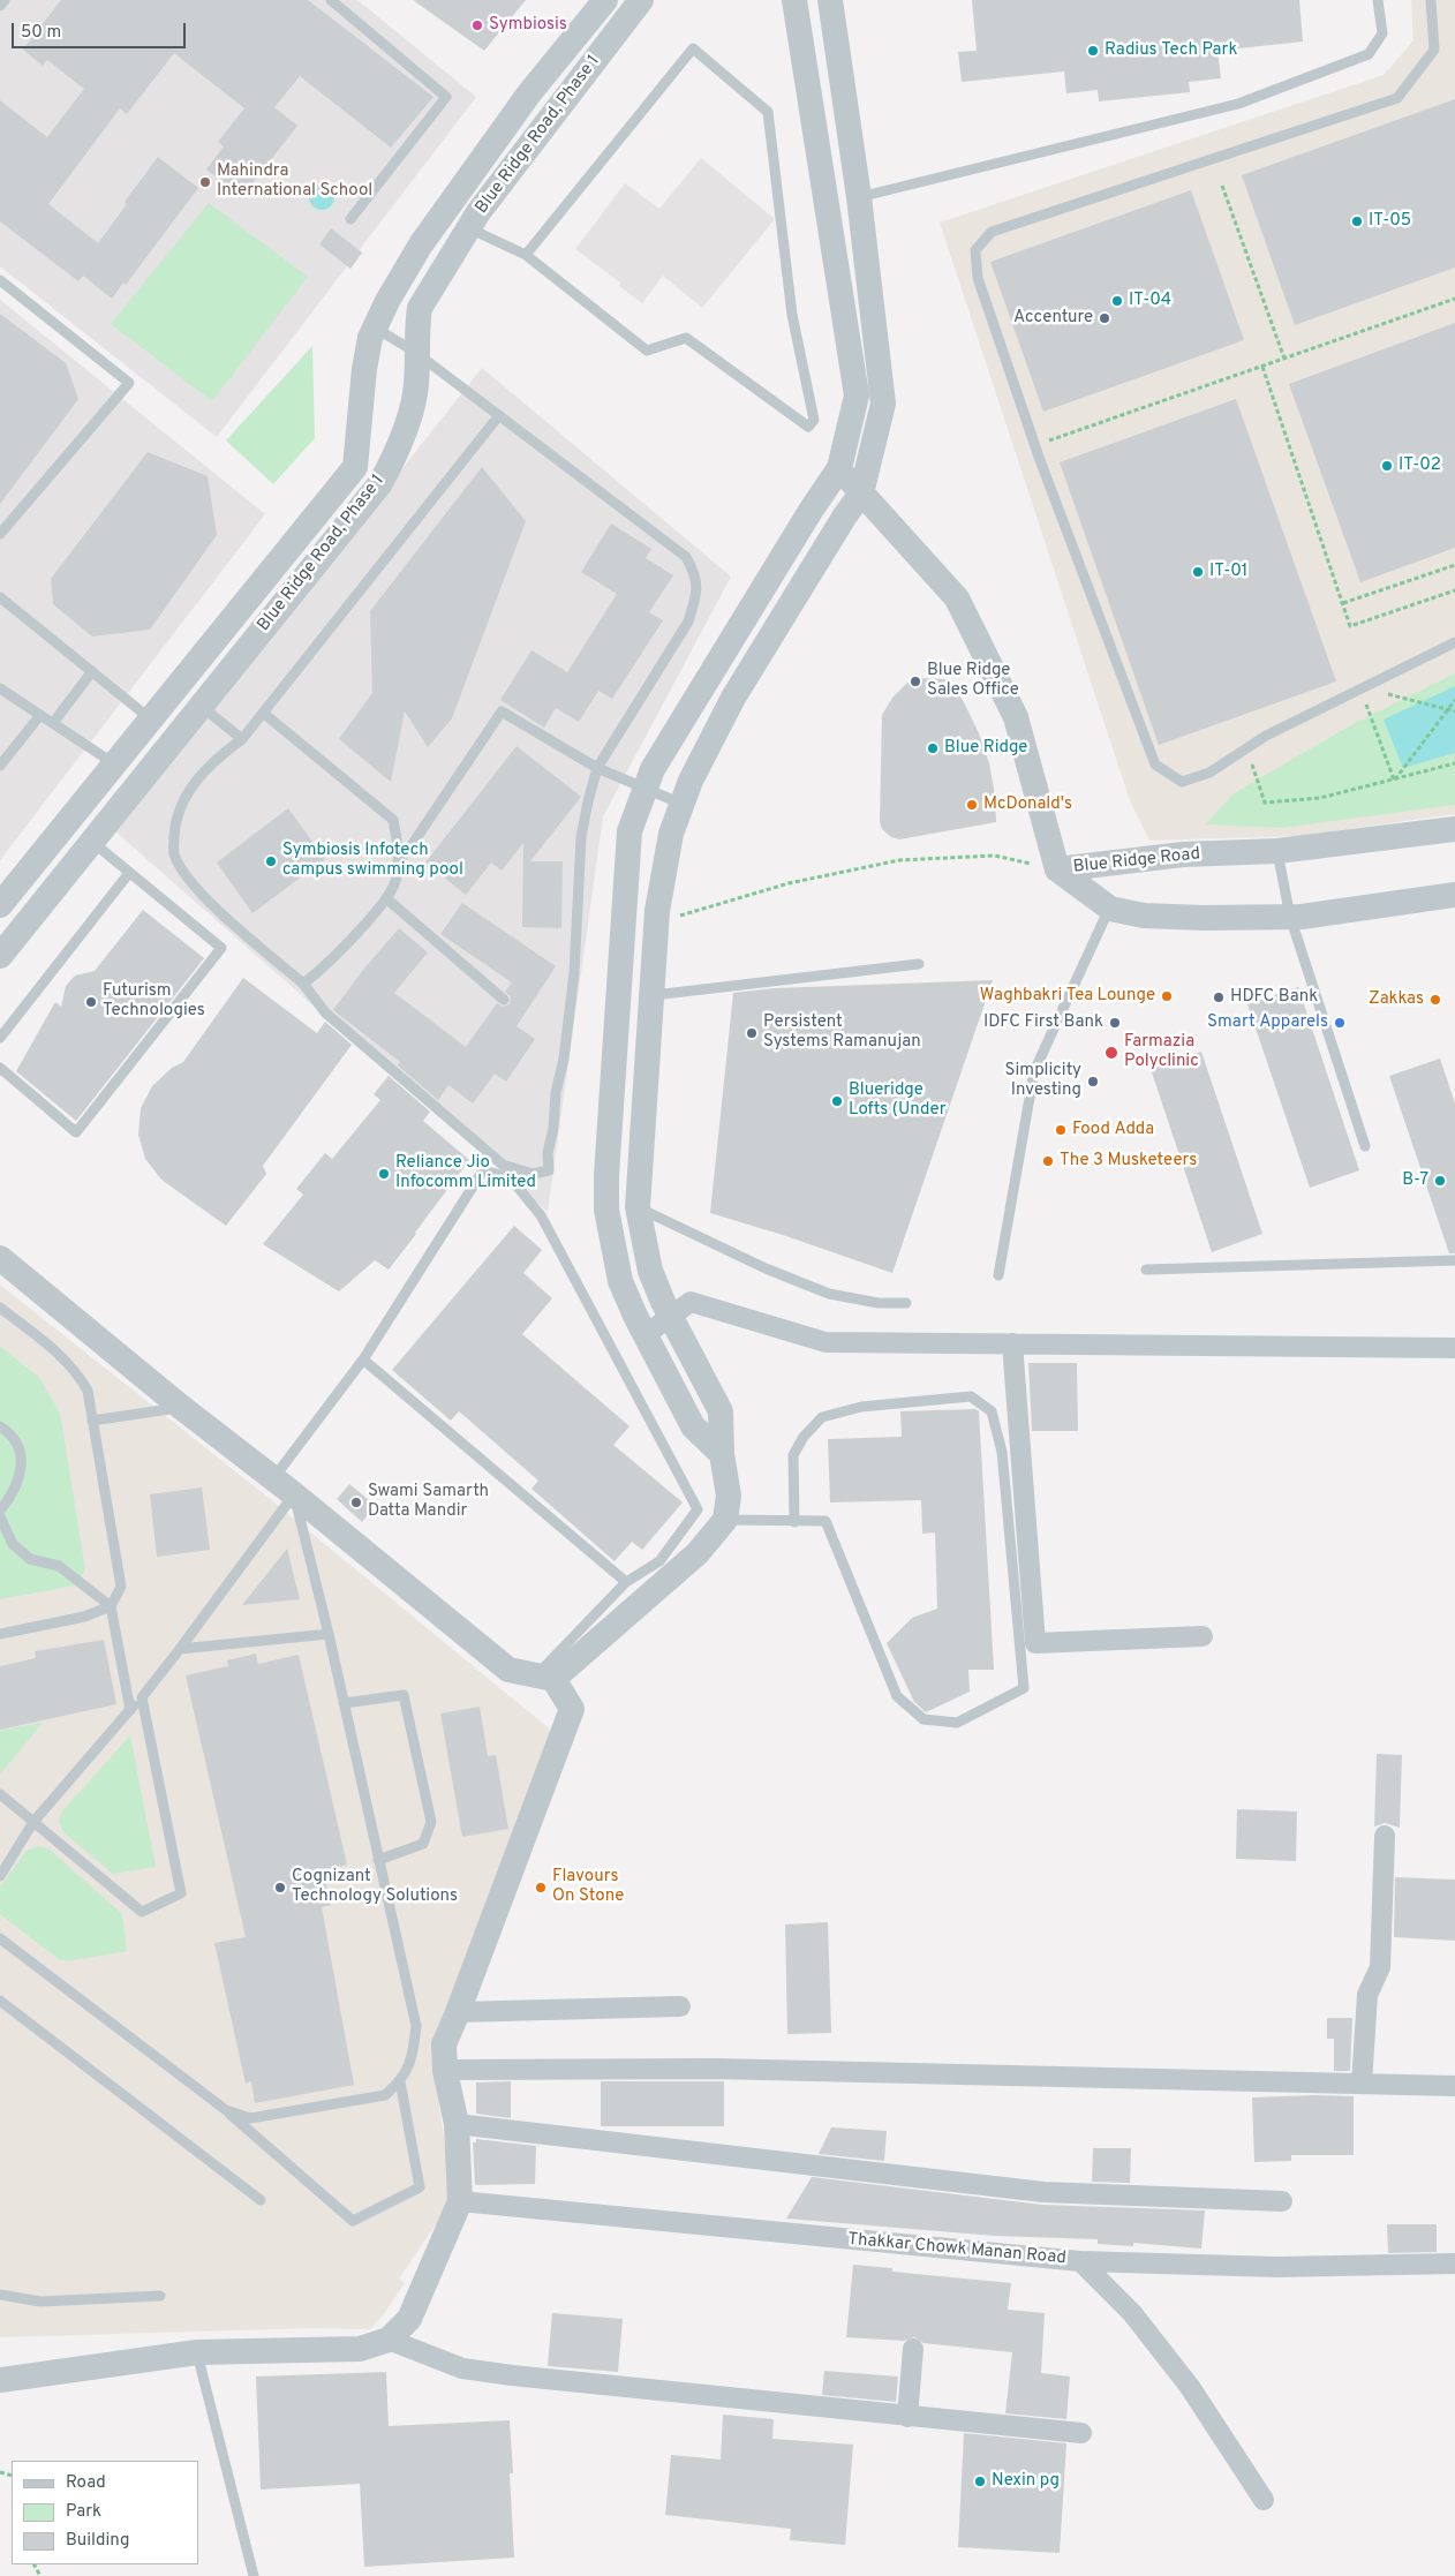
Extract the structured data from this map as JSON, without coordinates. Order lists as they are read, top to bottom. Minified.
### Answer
{"streets":{"street":["Blue Ridge Road, Phase 1","Blue Ridge Road","Thakkar Chowk Manan Road"]},"places":["Symbiosis","Radius Tech Park","Mahindra International School","IT-05","IT-04","Accenture","IT-02","IT-01","Blue Ridge Sales Office","Blue Ridge","McDonald's","Symbiosis Infotech campus swimming pool","Waghbakri Tea Lounge","HDFC Bank","Zakkas","Futurism Technologies","IDFC First Bank","Smart Apparels","Persistent Systems Ramanujan","Farmazia Polyclinic","Simplicity Investing","Blueridge Lofts (Under","Food Adda","The 3 Musketeers","Reliance Jio Infocomm Limited","B-7","Swami Samarth Datta Mandir","Cognizant Technology Solutions","Flavours On Stone","Nexin pg"],"legend":["Road","Park","Building"],"scale_bar":"50 m"}
